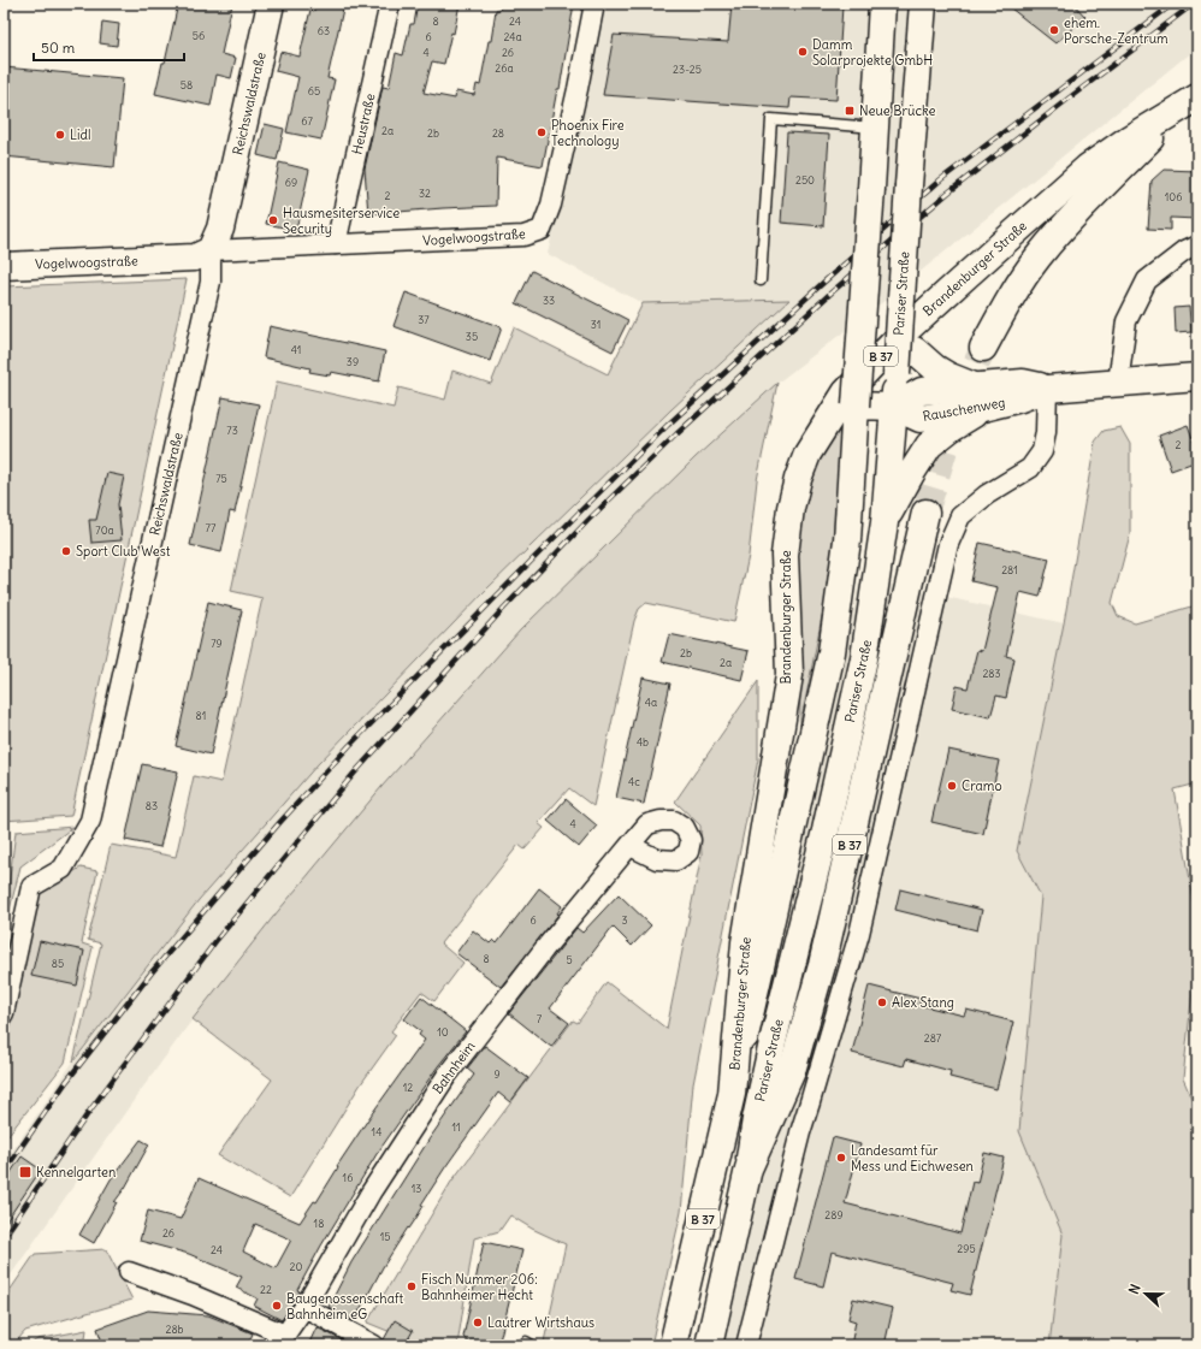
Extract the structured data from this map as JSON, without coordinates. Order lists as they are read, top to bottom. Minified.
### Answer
{"streets":{"main road":["Reichswaldstraße","Vogelwoogstraße","Brandenburger Straße","Pariser Straße","B 37","Rauschenweg"],"street":["Heustraße","Bahnheim"]},"crossings":[["Reichswaldstraße","Vogelwoogstraße"],["Heustraße","Vogelwoogstraße"],["Brandenburger Straße","B 37"],["Pariser Straße","B 37"],["Pariser Straße","Rauschenweg"]],"places":{"other":["ehem. Porsche-Zentrum","Damm Solarprojekte GmbH","Phoenix Fire Technology","Lidl","Hausmesiterservice Security","Sport Club West","Cramo","Alex Stang","Landesamt für Mess und Eichwesen","Fisch Nummer 206: Bahnheimer Hecht","Baugenossenschaft Bahnheim eG","Lautrer Wirtshaus"],"transit":["Neue Brücke","Kennelgarten"]},"house_numbers":["8","24","63","56","6","24a","4","26","26a","23-25","58","65","67","2a","2b","28","250","69","32","2","106","33","37","31","35","41","39","73","2","75","77","70a","281","79","2b","2a","283","4a","81","4b","4c","83","4","6","3","8","5","85","7","10","287","9","12","11","14","16","13","289","18","26","15","295","24","20","22","28b"],"scale_bar":"50 m","north":"left"}
